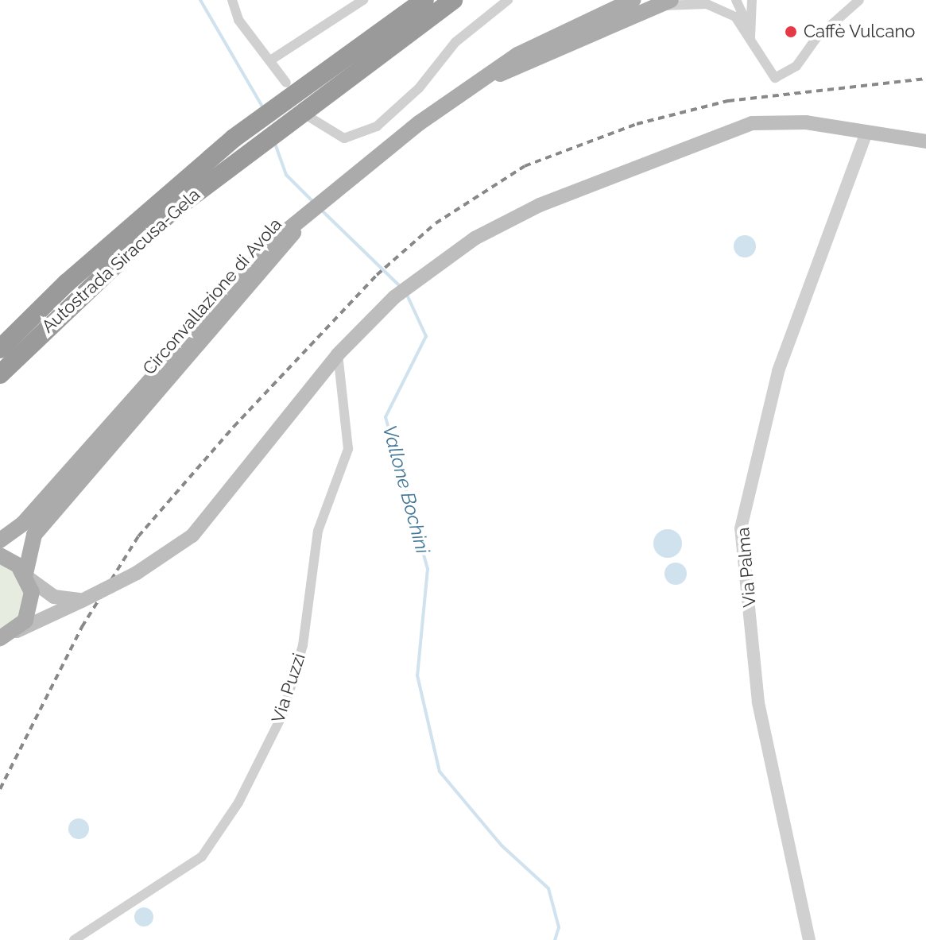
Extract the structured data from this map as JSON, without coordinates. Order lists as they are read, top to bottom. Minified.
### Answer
{"streets":{"highway":["Autostrada Siracusa-Gela"],"main road":["Circonvallazione di Avola"],"street":["Via Palma","Via Puzzi"]},"water":["Vallone Bochini"],"places":["Caffè Vulcano"]}
